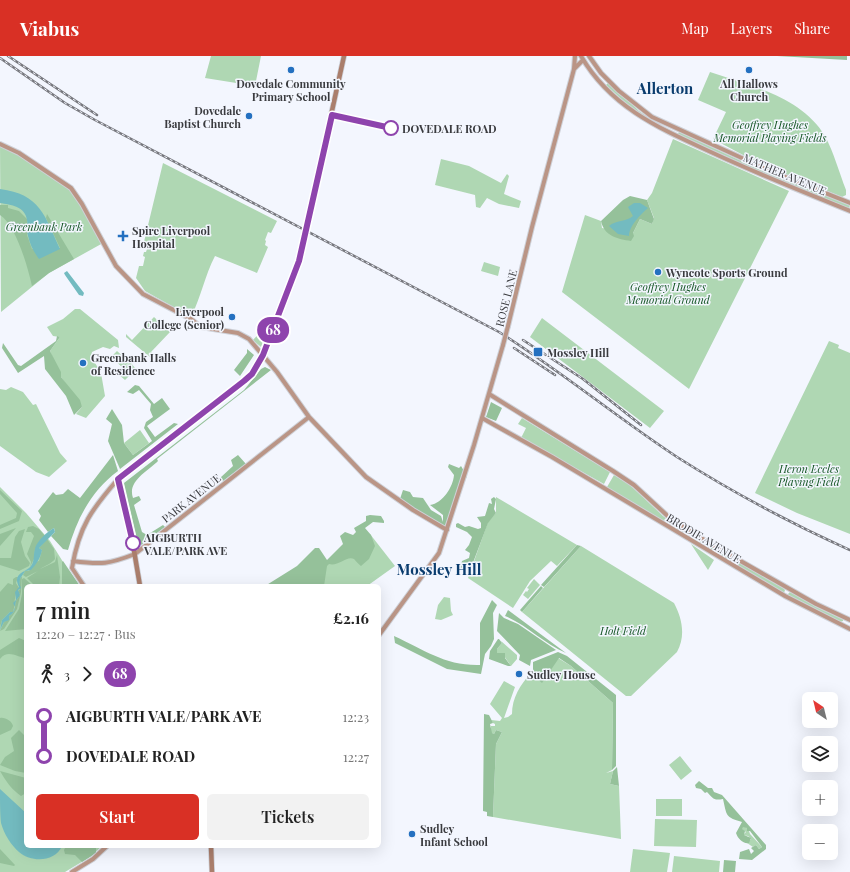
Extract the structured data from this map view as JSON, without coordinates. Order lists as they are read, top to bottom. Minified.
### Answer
{"streets":{"street":["MATHER AVENUE","ROSE LANE","PARK AVENUE","BRODIE AVENUE"]},"crossings":[["ROSE LANE","BRODIE AVENUE"]],"districts":["Allerton","Mossley Hill"],"parks":["Geoffrey Hughes Memorial Playing Fields","Greenbank Park","Geoffrey Hughes Memorial Ground","Heron Eccles Playing Field","Holt Field"],"places":{"other":["Dovedale Community Primary School","All Hallows Church","Dovedale Baptist Church","DOVEDALE ROAD","Wyncote Sports Ground","Liverpool College (Senior)","Greenbank Halls of Residence","AIGBURTH VALE/PARK AVE","Sudley House","Sudley Infant School"],"health":["Spire Liverpool Hospital"],"transit":["Mossley Hill"]},"lines":["bus line 68"],"north":"top left","page":{"header":"Viabus","nav":["Map","Layers","Share"],"on_map":"68","heading":["7 min","12:20 – 12:27 · Bus","£2.16"],"legs":["3","68"],"map_buttons":["+","−"],"list":[{"name":"AIGBURTH VALE/PARK AVE","value":"12:23"},{"name":"DOVEDALE ROAD","value":"12:27"}],"buttons":["Start","Tickets"]}}
